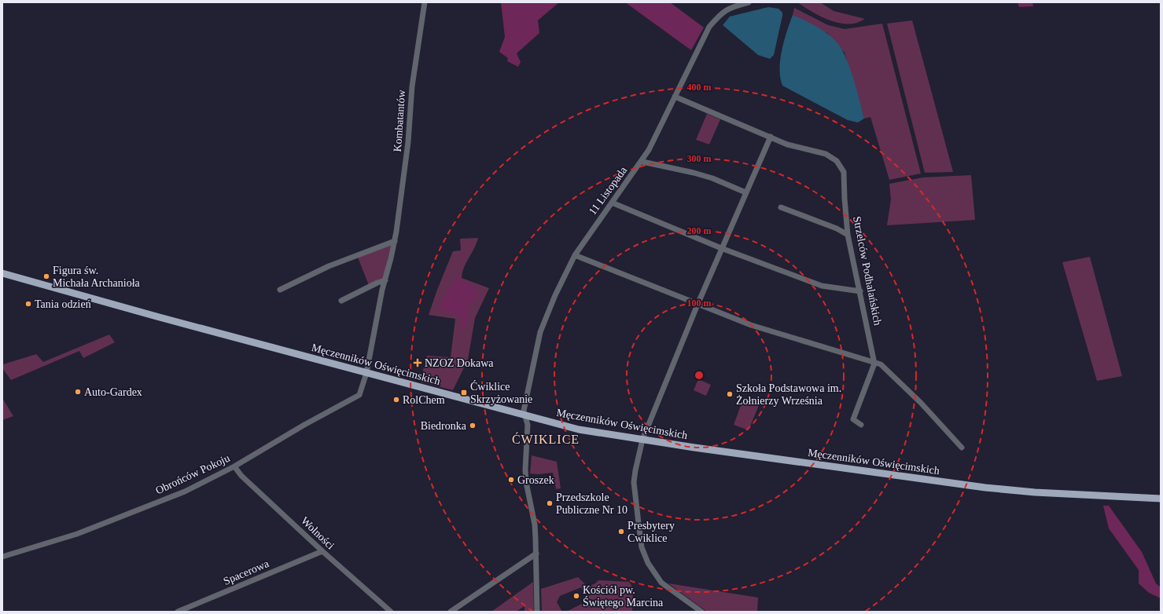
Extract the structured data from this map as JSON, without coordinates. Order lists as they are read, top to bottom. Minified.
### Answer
{"streets":{"main road":["Męczenników Oświęcimskich"],"street":["Kombatantów","11 Listopada","Strzelców Podhalańskich","Obrońców Pokoju","Wolności","Spacerowa"]},"crossings":[["Kombatantów","Męczenników Oświęcimskich"],["Kombatantów","Obrońców Pokoju"],["11 Listopada","Strzelców Podhalańskich"],["11 Listopada","Męczenników Oświęcimskich"],["Męczenników Oświęcimskich","Obrońców Pokoju"],["Obrońców Pokoju","Wolności"],["Wolności","Spacerowa"]],"districts":["ĆWIKLICE"],"places":{"other":["Figura św. Michała Archanioła","Tania odzień","Auto-Gardex","Szkoła Podstawowa im. Żołnierzy Września","RolChem","Biedronka","Groszek","Przedszkole Publiczne Nr 10","Presbytery Cwiklice","Kościół pw. Świętego Marcina"],"health":["NZOZ Dokawa"],"transit":["Ćwiklice Skrzyżowanie"]},"rings":["400 m","300 m","200 m","100 m"]}
